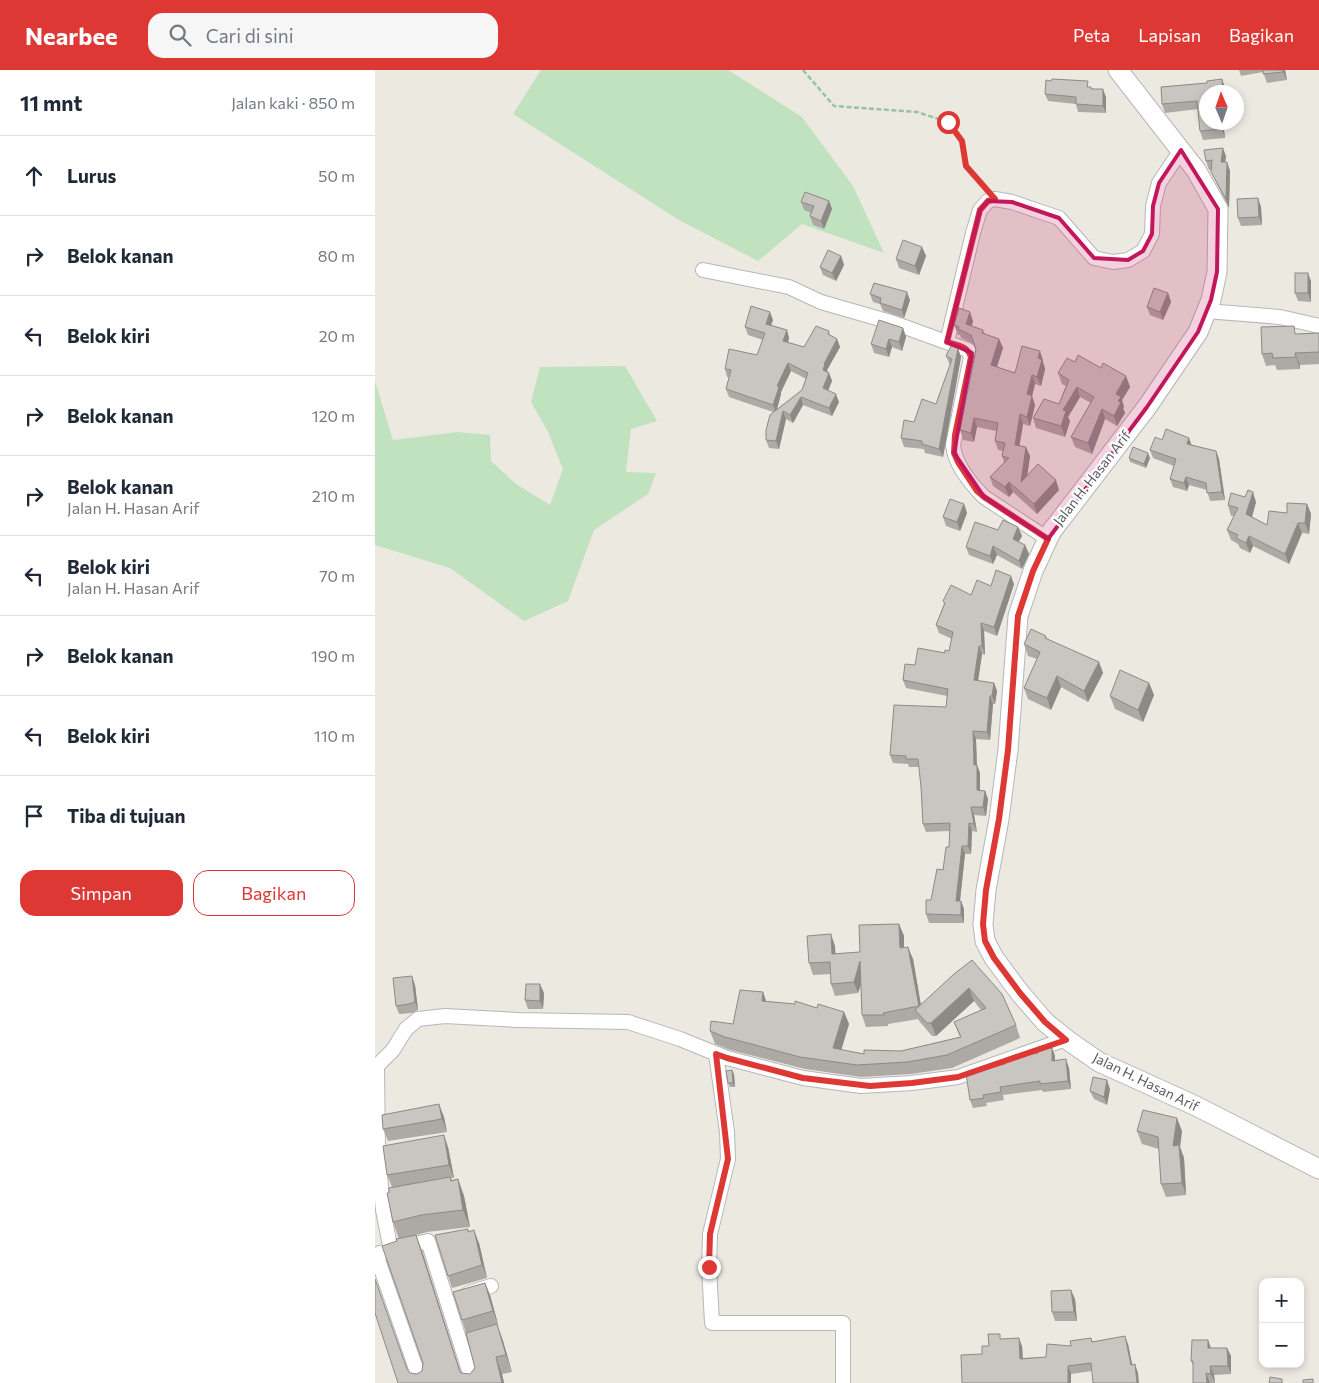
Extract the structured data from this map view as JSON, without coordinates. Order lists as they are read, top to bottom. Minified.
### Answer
{"streets":{"main road":["Jalan H. Hasan Arif"]},"north":"top","page":{"header":"Nearbee","search":"Cari di sini","nav":["Peta","Lapisan","Bagikan"],"heading":["11 mnt","Jalan kaki · 850 m"],"list":[["Lurus","50 m"],["Belok kanan","80 m"],["Belok kiri","20 m"],["Belok kanan","120 m"],["Belok kanan","Jalan H. Hasan Arif","210 m"],["Belok kiri","Jalan H. Hasan Arif","70 m"],["Belok kanan","190 m"],["Belok kiri","110 m"],"Tiba di tujuan"],"buttons":["Simpan","Bagikan"],"map_buttons":["+","−"]}}
